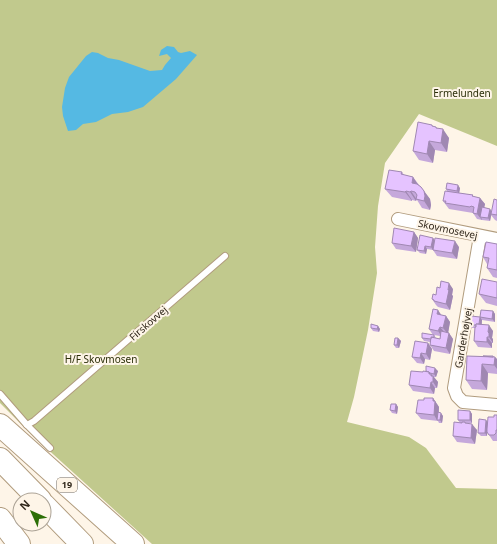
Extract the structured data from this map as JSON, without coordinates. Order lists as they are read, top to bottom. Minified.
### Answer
{"streets":{"highway":["19"],"street":["Skovmosevej","Garderhøjvej"],"lane":["Firskovvej"]},"crossings":[["Skovmosevej","Garderhøjvej"]],"parks":["Ermelunden","H/F Skovmosen"],"north":"top left"}
